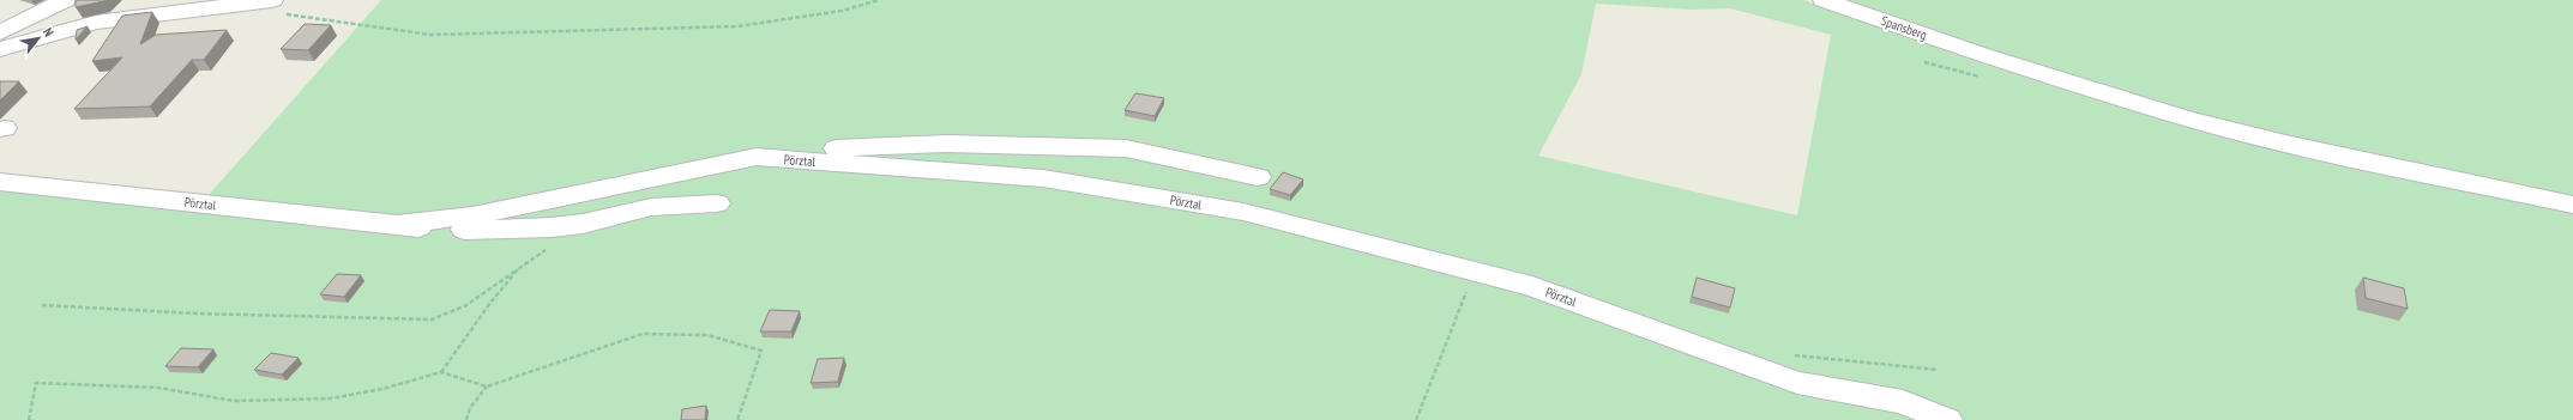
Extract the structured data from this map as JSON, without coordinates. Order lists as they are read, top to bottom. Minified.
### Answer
{"streets":{"street":["Spansberg","Pörztal"]},"north":"top right"}
